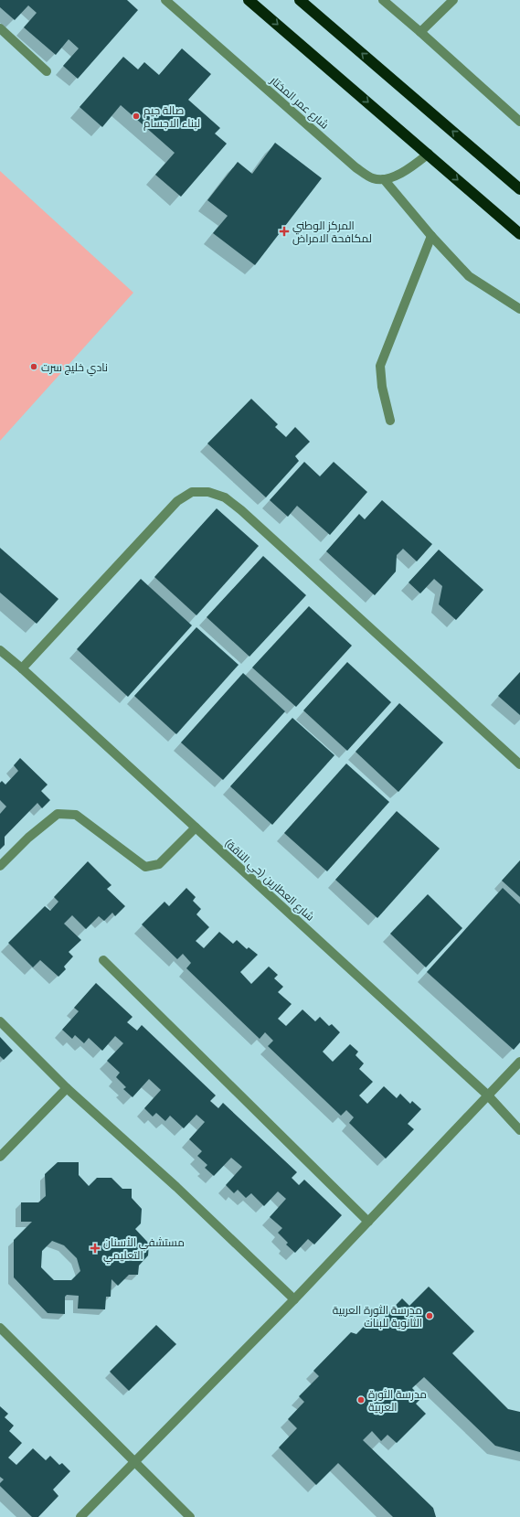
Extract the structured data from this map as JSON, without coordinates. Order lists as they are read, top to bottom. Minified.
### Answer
{"streets":{"street":["شارع عمر المختار","شارع العطارين (حي الناقة)"]},"places":{"other":["صالة جيم لبناء الاجسام","نادي خليج سرت","مدرسة الثورة العربية الثانوية للبنات","مدرسة الثورة العربية"],"health":["المركز الوطني لمكافحة الامراض","مستشفي الأسنان التعليمي"]}}
